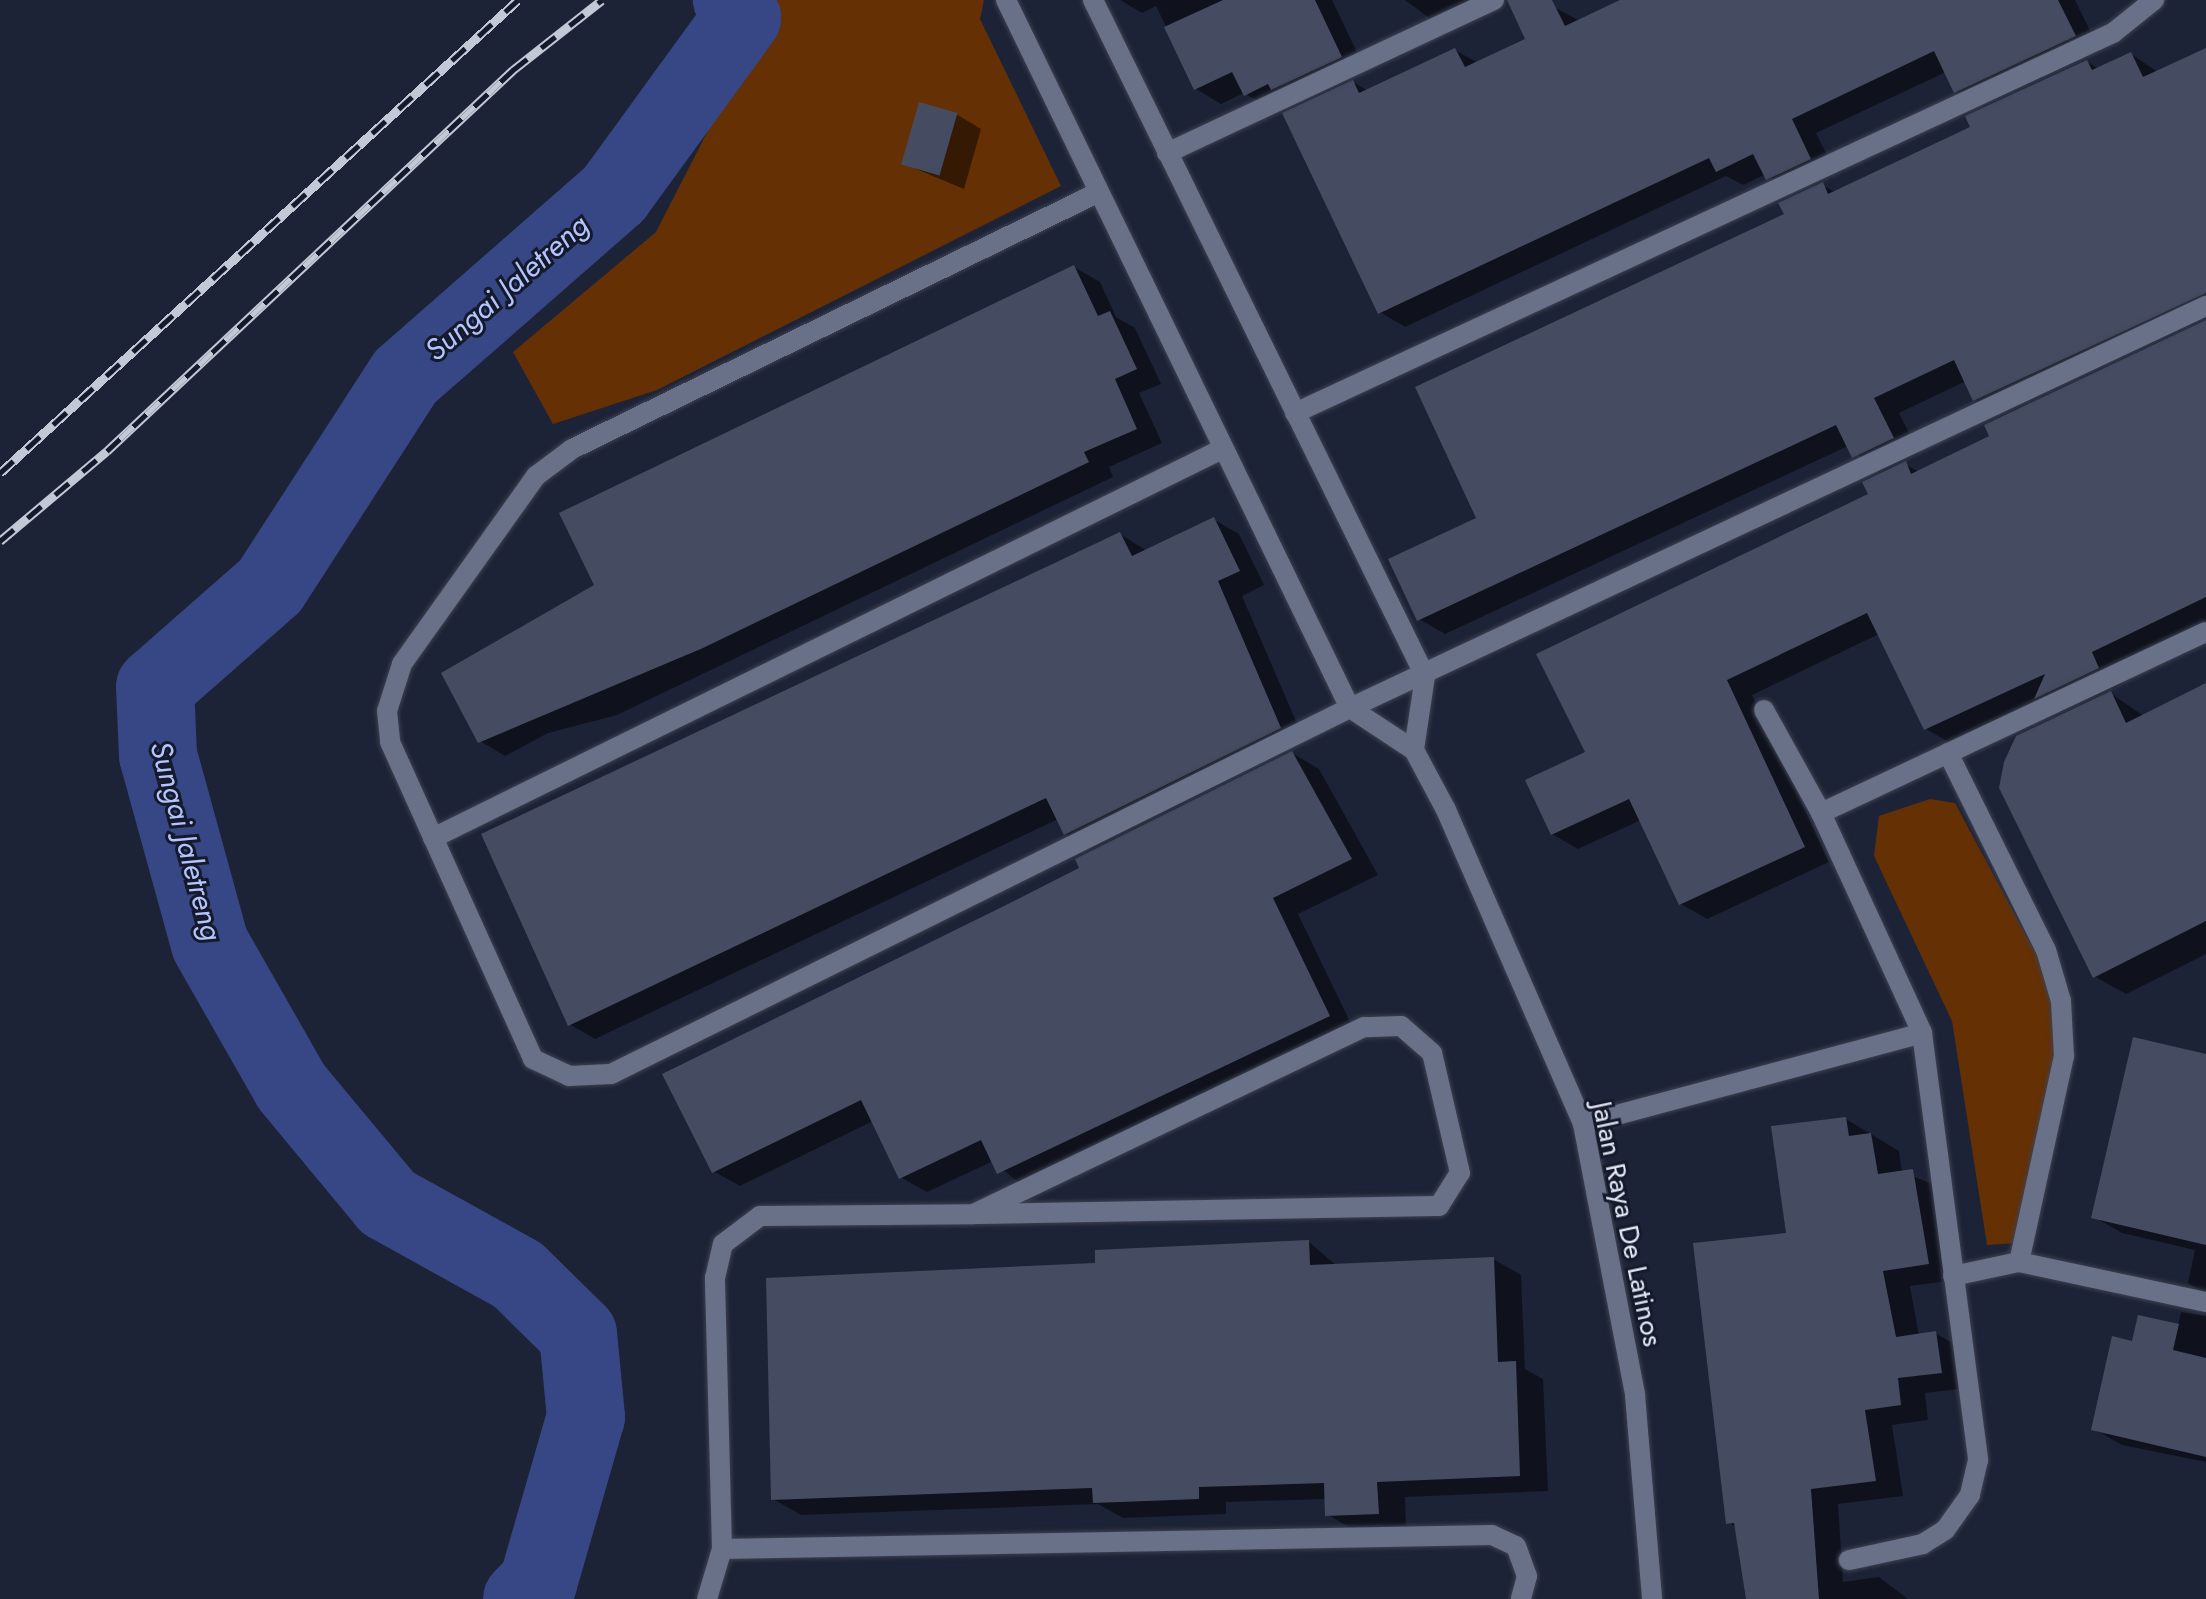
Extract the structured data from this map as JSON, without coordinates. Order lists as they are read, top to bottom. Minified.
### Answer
{"streets":{"street":["Jalan Raya De Latinos"]},"water":["Sungai Jaletreng"]}
